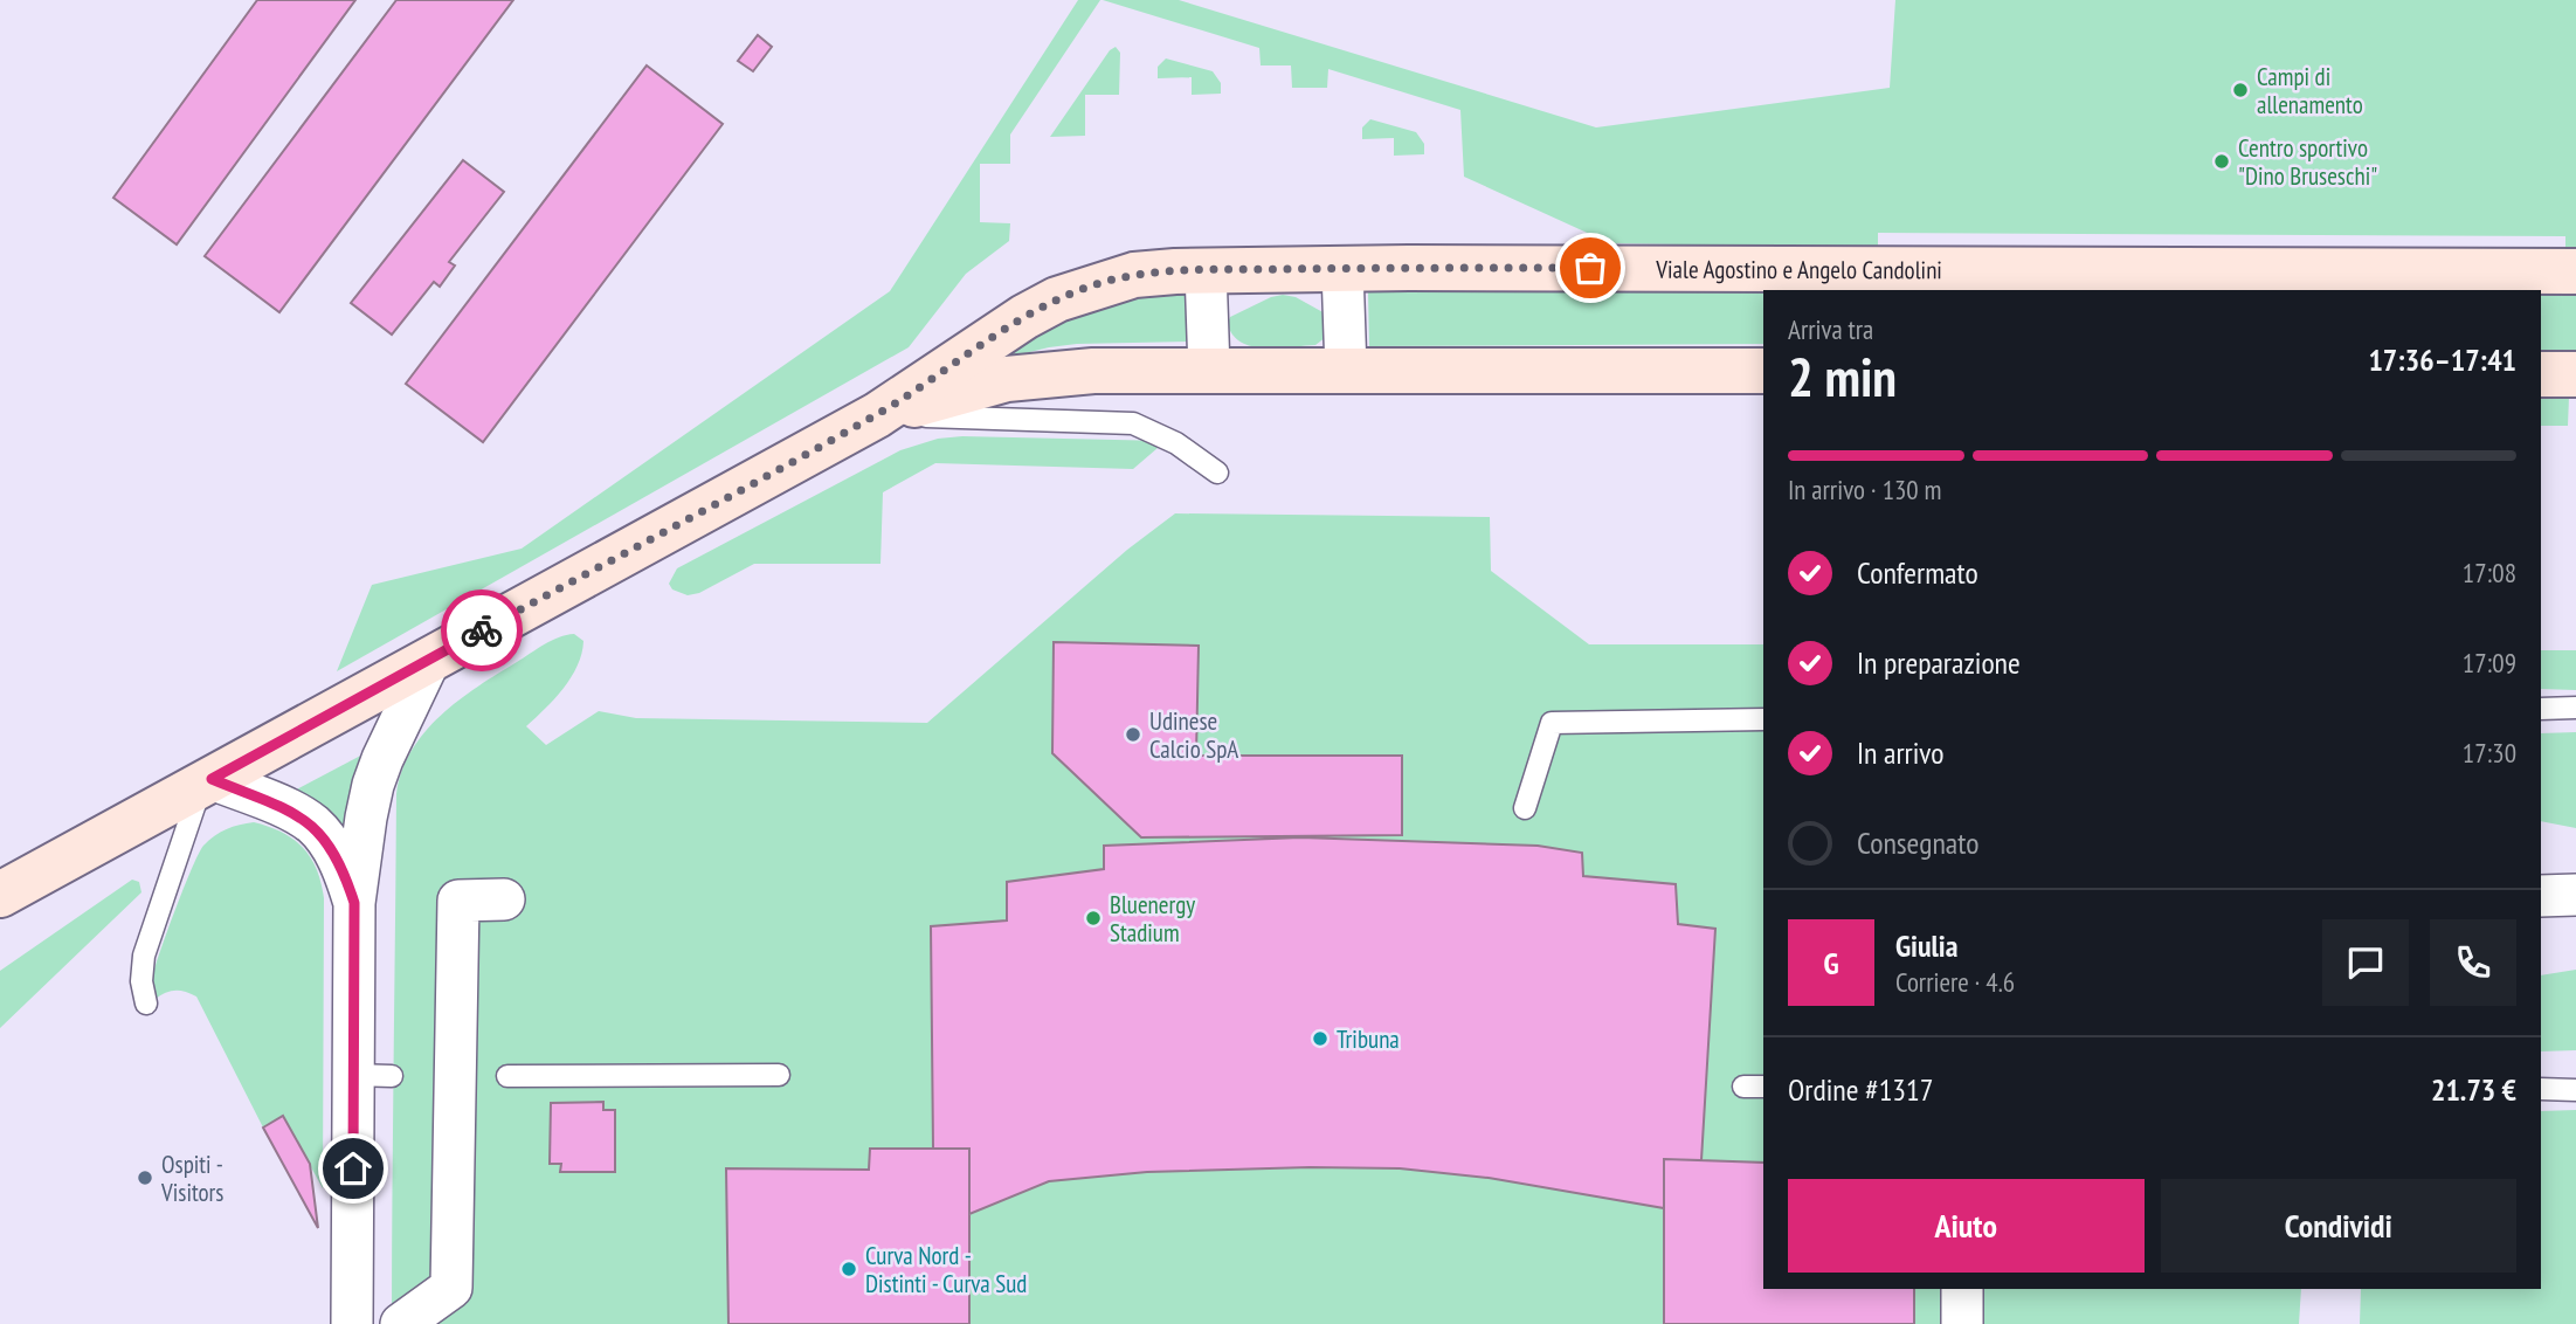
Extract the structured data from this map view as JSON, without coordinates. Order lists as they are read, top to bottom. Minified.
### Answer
{"streets":{"street":["Viale Agostino e Angelo Candolini"]},"places":["Campi di allenamento","Centro sportivo \"Dino Bruseschi\"","Udinese Calcio SpA","Bluenergy Stadium","Tribuna","Ospiti - Visitors","Curva Nord - Distinti - Curva Sud"],"page":{"heading":["2 min","Arriva tra","17:36–17:41"],"panel":["Giulia","Corriere · 4.6","Ordine #1317","21.73 €"],"bar":"In arrivo · 130 m","list":[["Confermato","17:08"],["In preparazione","17:09"],["In arrivo","17:30"],"Consegnato"],"round":"G","buttons":["Aiuto","Condividi"]}}
